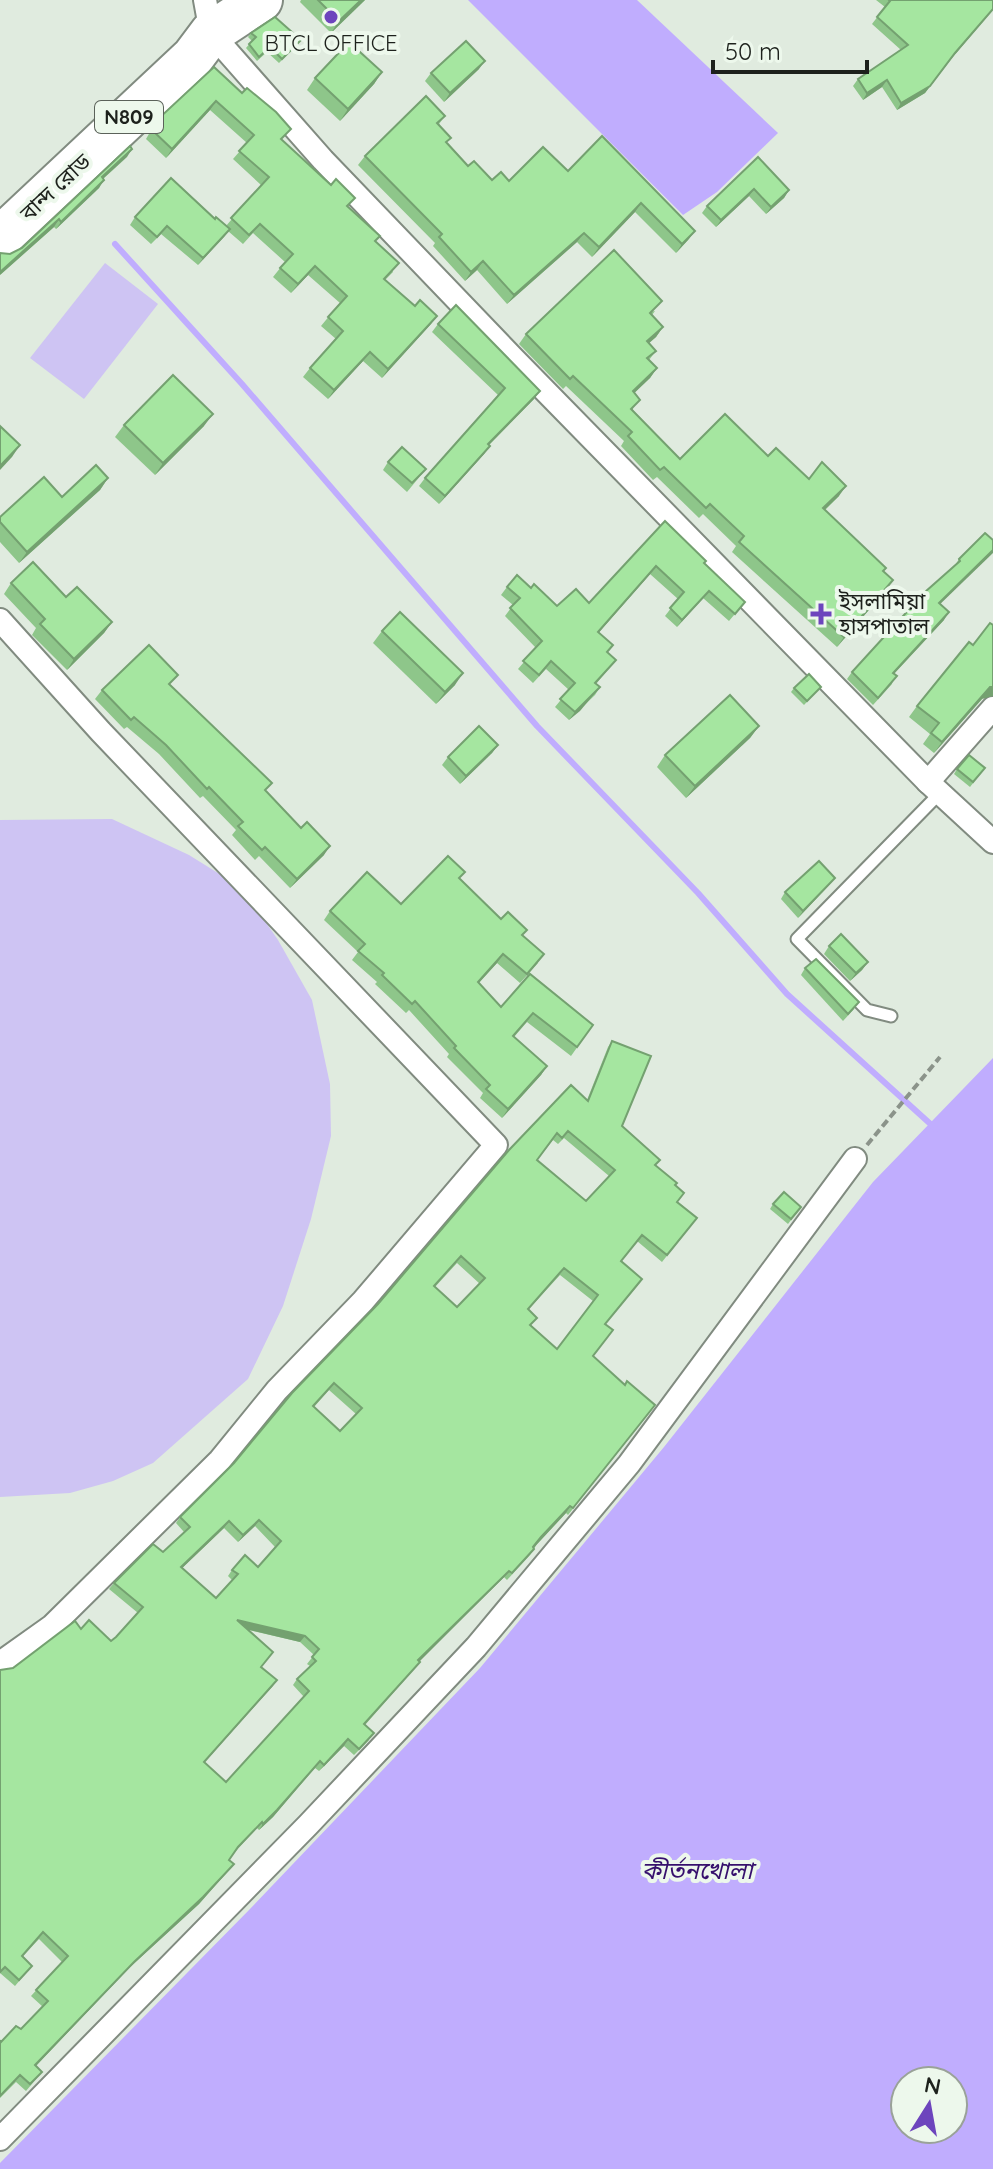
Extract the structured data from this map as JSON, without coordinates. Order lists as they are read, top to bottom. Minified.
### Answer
{"streets":{"highway":["N809","বান্দ রোড"]},"water":["কীর্তনখোলা"],"places":{"other":["BTCL OFFICE"],"health":["ইসলামিয়া হাসপাতাল"]},"scale_bar":"50 m","north":"top"}
